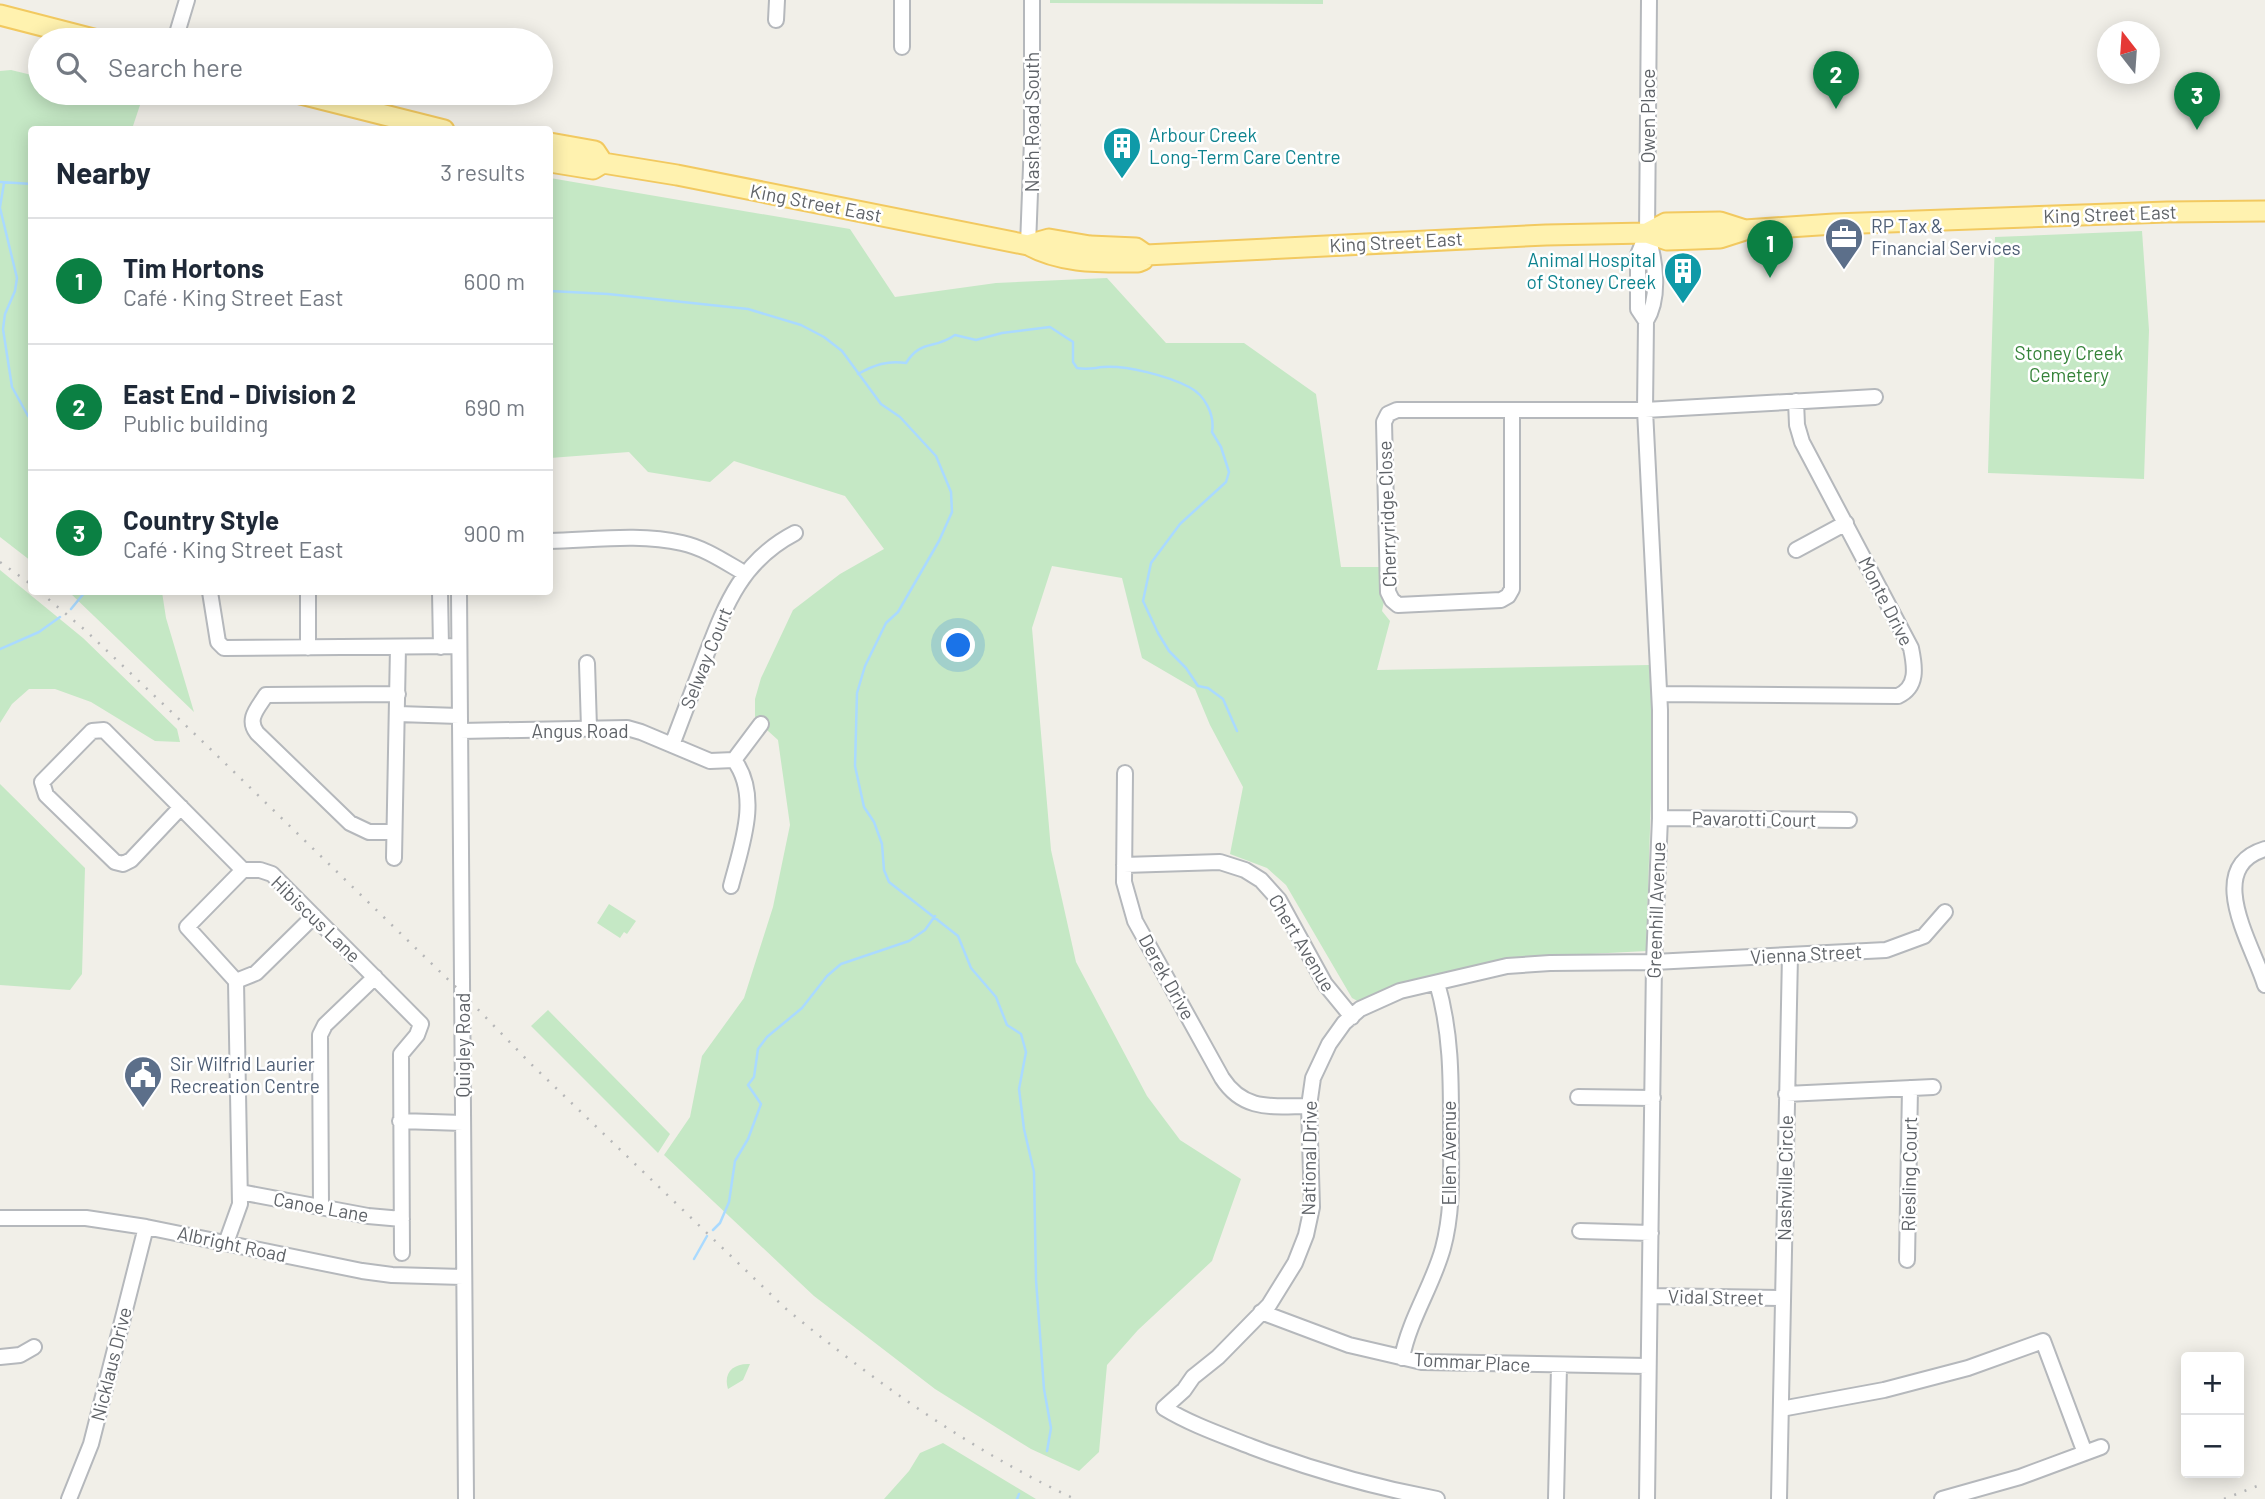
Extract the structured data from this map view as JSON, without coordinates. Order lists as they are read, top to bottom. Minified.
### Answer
{"streets":{"main road":["King Street East"],"street":["Owen Place","Nash Road South","Cherryridge Close","Monte Drive","Selway Court","Angus Road","Pavarotti Court","Greenhill Avenue","Hibiscus Lane","Chert Avenue","Vienna Street","Derek Drive","Quigley Road","Ellen Avenue","National Drive","Riesling Court","Nashville Circle","Canoe Lane","Albright Road","Vidal Street","Tommar Place","Nicklaus Drive"]},"crossings":[["Owen Place","King Street East"],["Owen Place","Greenhill Avenue"],["Nash Road South","King Street East"],["King Street East","Greenhill Avenue"],["Cherryridge Close","Greenhill Avenue"],["Monte Drive","Greenhill Avenue"],["Selway Court","Angus Road"],["Angus Road","Quigley Road"],["Pavarotti Court","Greenhill Avenue"],["Greenhill Avenue","Vienna Street"],["Greenhill Avenue","National Drive"],["Greenhill Avenue","Vidal Street"],["Greenhill Avenue","Tommar Place"],["Hibiscus Lane","Canoe Lane"],["Chert Avenue","Derek Drive"],["Chert Avenue","National Drive"],["Vienna Street","National Drive"],["Derek Drive","National Drive"],["Quigley Road","Albright Road"],["Ellen Avenue","National Drive"],["Ellen Avenue","Tommar Place"],["National Drive","Tommar Place"],["Riesling Court","Nashville Circle"],["Nashville Circle","Vidal Street"],["Albright Road","Nicklaus Drive"]],"parks":["Stoney Creek Cemetery"],"places":{"building":["Arbour Creek Long-Term Care Centre","Animal Hospital of Stoney Creek"],"office":["RP Tax & Financial Services"],"public building":["Sir Wilfrid Laurier Recreation Centre"]},"north":"top","page":{"search":"Search here","pins":["2","3","1"],"heading":["Nearby","3 results"],"list":[{"mark":"1","name":"Tim Hortons","note":"Café · King Street East","value":"600 m"},{"mark":"2","name":"East End - Division 2","note":"Public building","value":"690 m"},{"mark":"3","name":"Country Style","note":"Café · King Street East","value":"900 m"}],"map_buttons":["+","−"]}}
